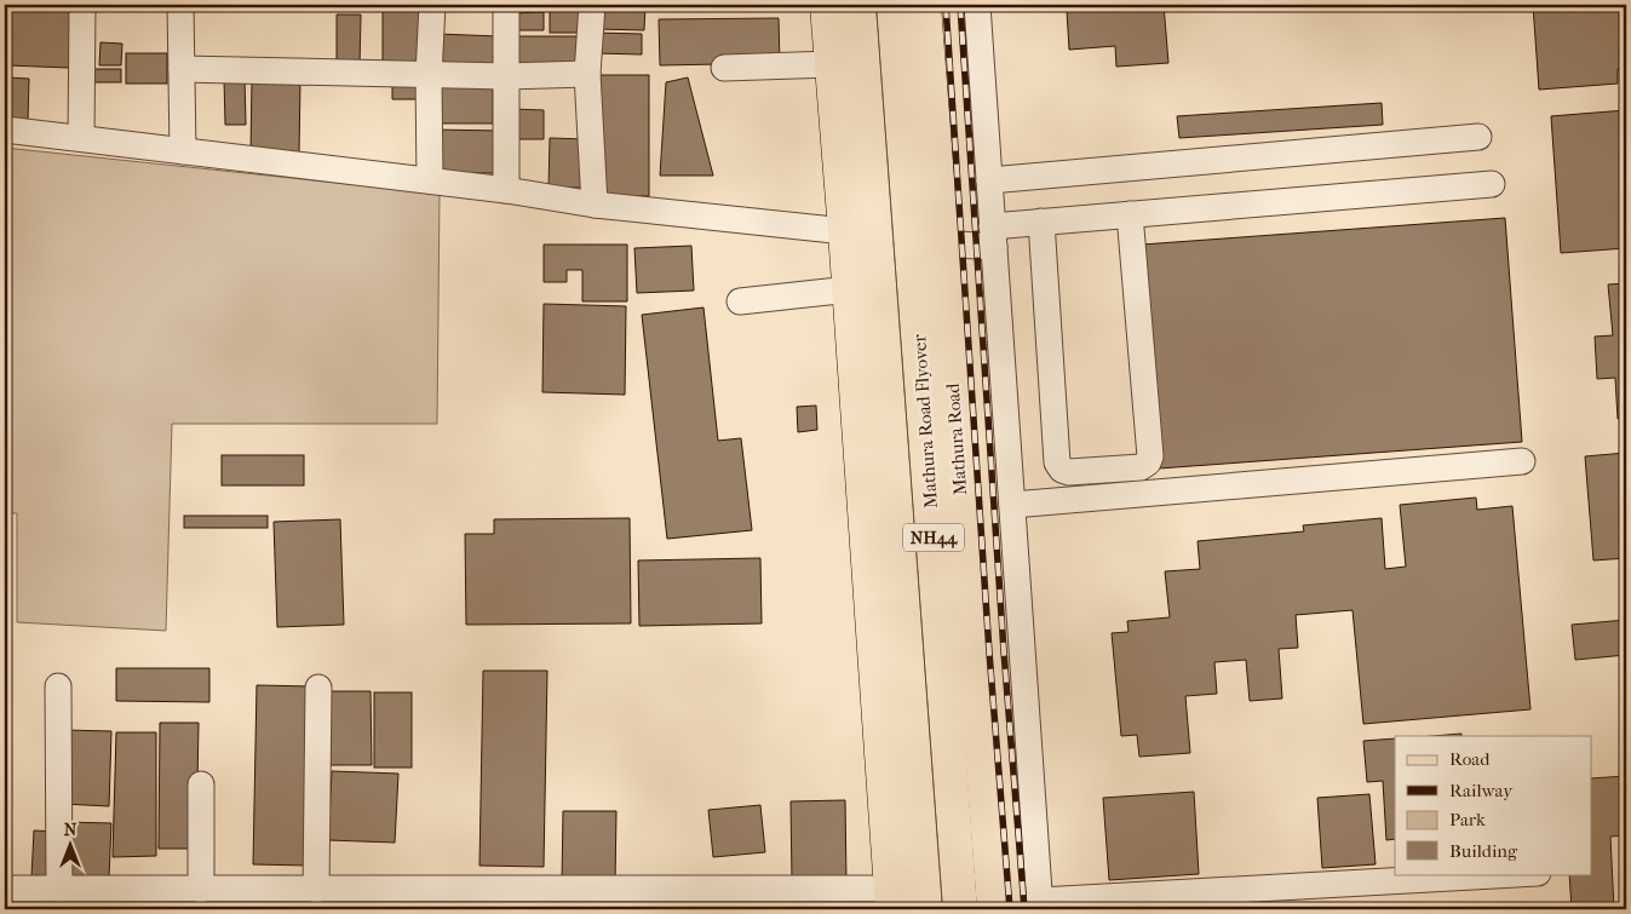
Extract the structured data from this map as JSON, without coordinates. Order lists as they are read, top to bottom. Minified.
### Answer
{"streets":{"main road":["Mathura Road Flyover","Mathura Road","NH44"]},"legend":["Road","Railway","Park","Building"],"north":"top"}
